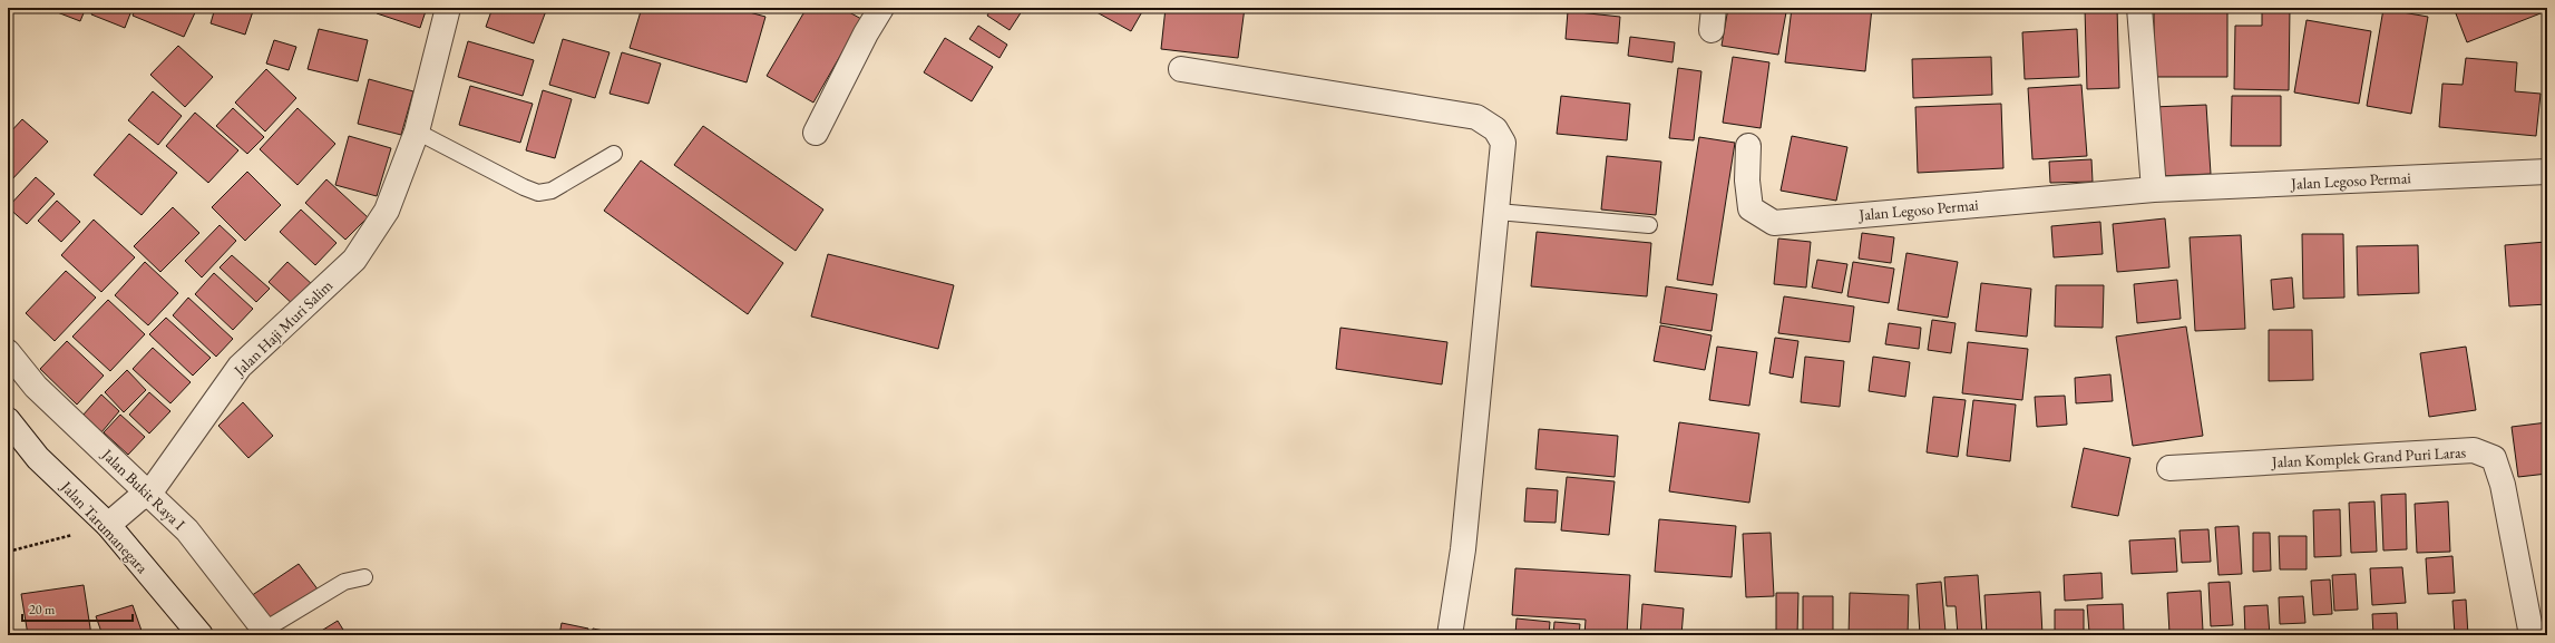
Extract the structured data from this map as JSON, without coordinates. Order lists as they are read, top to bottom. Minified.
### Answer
{"streets":{"street":["Jalan Legoso Permai","Jalan Haji Muri Salim","Jalan Komplek Grand Puri Laras","Jalan Bukit Raya I","Jalan Tarumanegara"]},"crossings":[["Jalan Haji Muri Salim","Jalan Bukit Raya I"],["Jalan Haji Muri Salim","Jalan Tarumanegara"]],"scale_bar":"20 m"}
